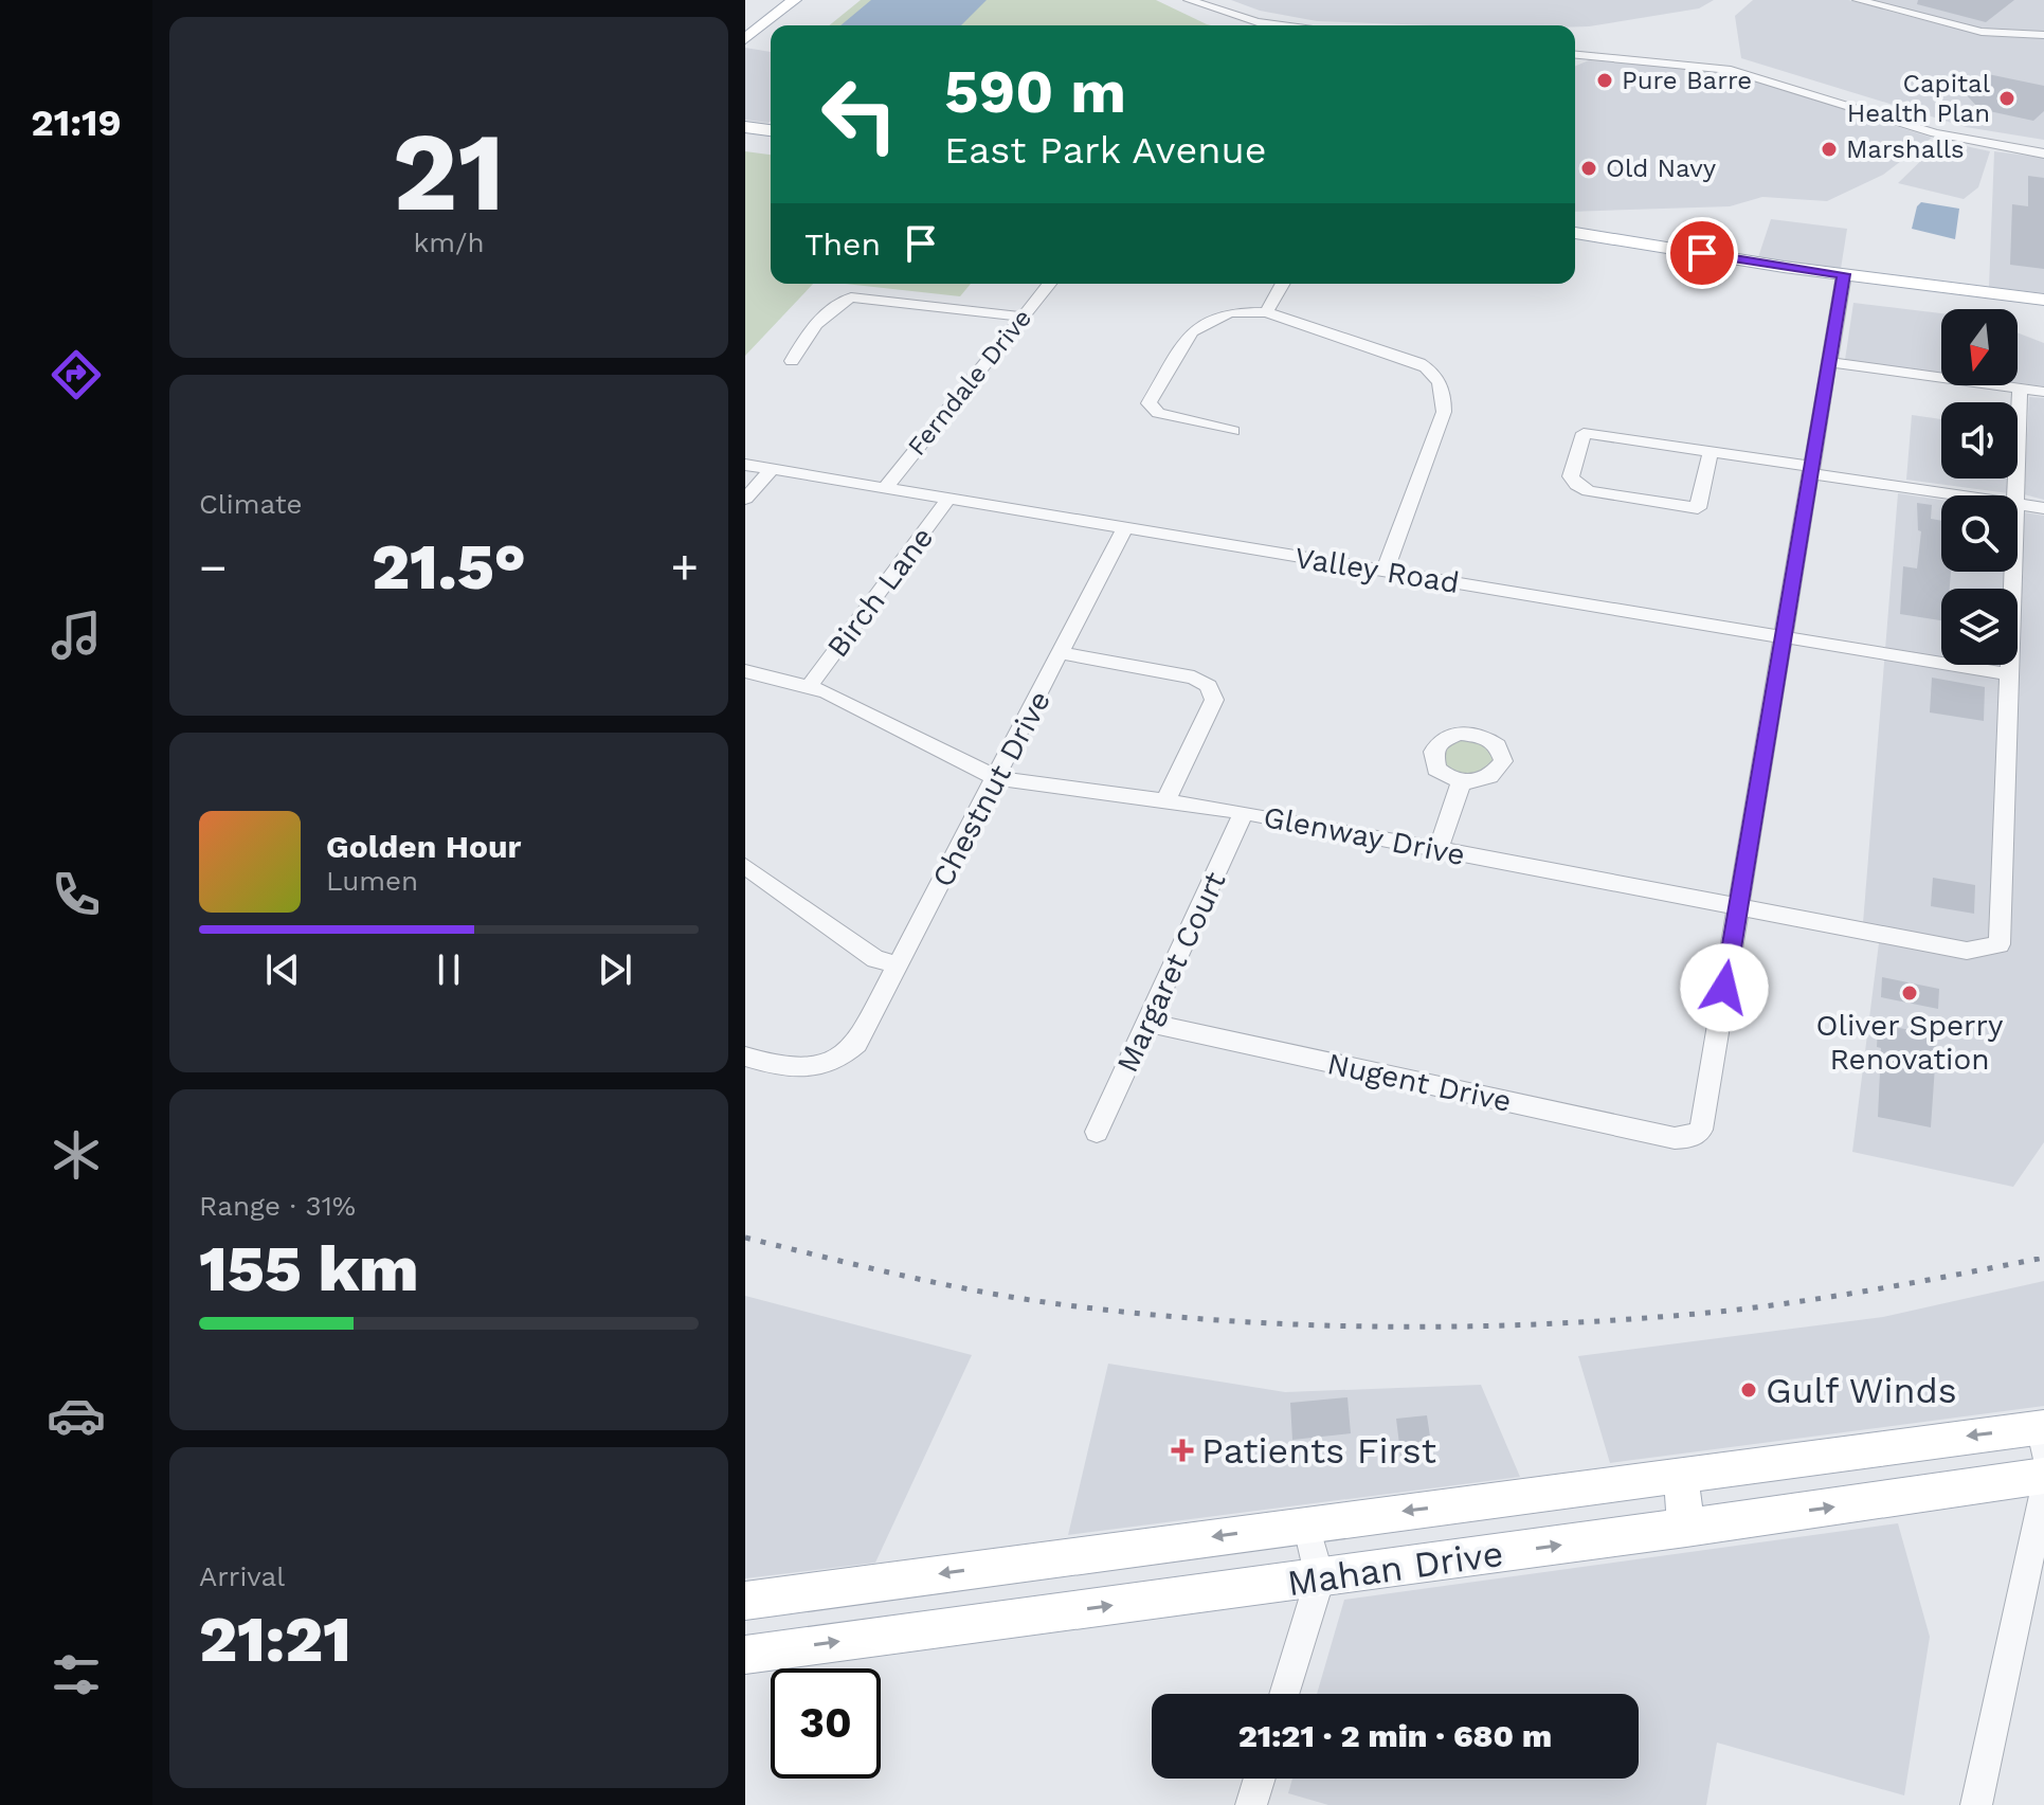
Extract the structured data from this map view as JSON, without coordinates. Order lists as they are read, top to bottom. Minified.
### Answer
{"streets":{"main road":["Mahan Drive"],"street":["Ferndale Drive","Valley Road","Birch Lane","Chestnut Drive","Glenway Drive","Margaret Court","Nugent Drive"]},"crossings":[["Ferndale Drive","Valley Road"],["Valley Road","Birch Lane"],["Valley Road","Chestnut Drive"],["Valley Road","Glenway Drive"],["Birch Lane","Glenway Drive"],["Chestnut Drive","Glenway Drive"],["Glenway Drive","Margaret Court"],["Glenway Drive","Nugent Drive"],["Margaret Court","Nugent Drive"]],"places":{"other":["Pure Barre","Capital Health Plan","Marshalls","Old Navy","Oliver Sperry Renovation","Gulf Winds"],"health":["Patients First"]},"north":"bottom","page":{"tabs":"21:19","tile":[["21","km/h"],"Climate",["Range · 31%","155 km"],["Arrival","21:21"]],"turn":["590 m","East Park Avenue"],"then":"Then","heat":["−","21.5°","+"],"song":["Golden Hour","Lumen"],"limit":"30","trip":"21:21 · 2 min · 680 m"}}
